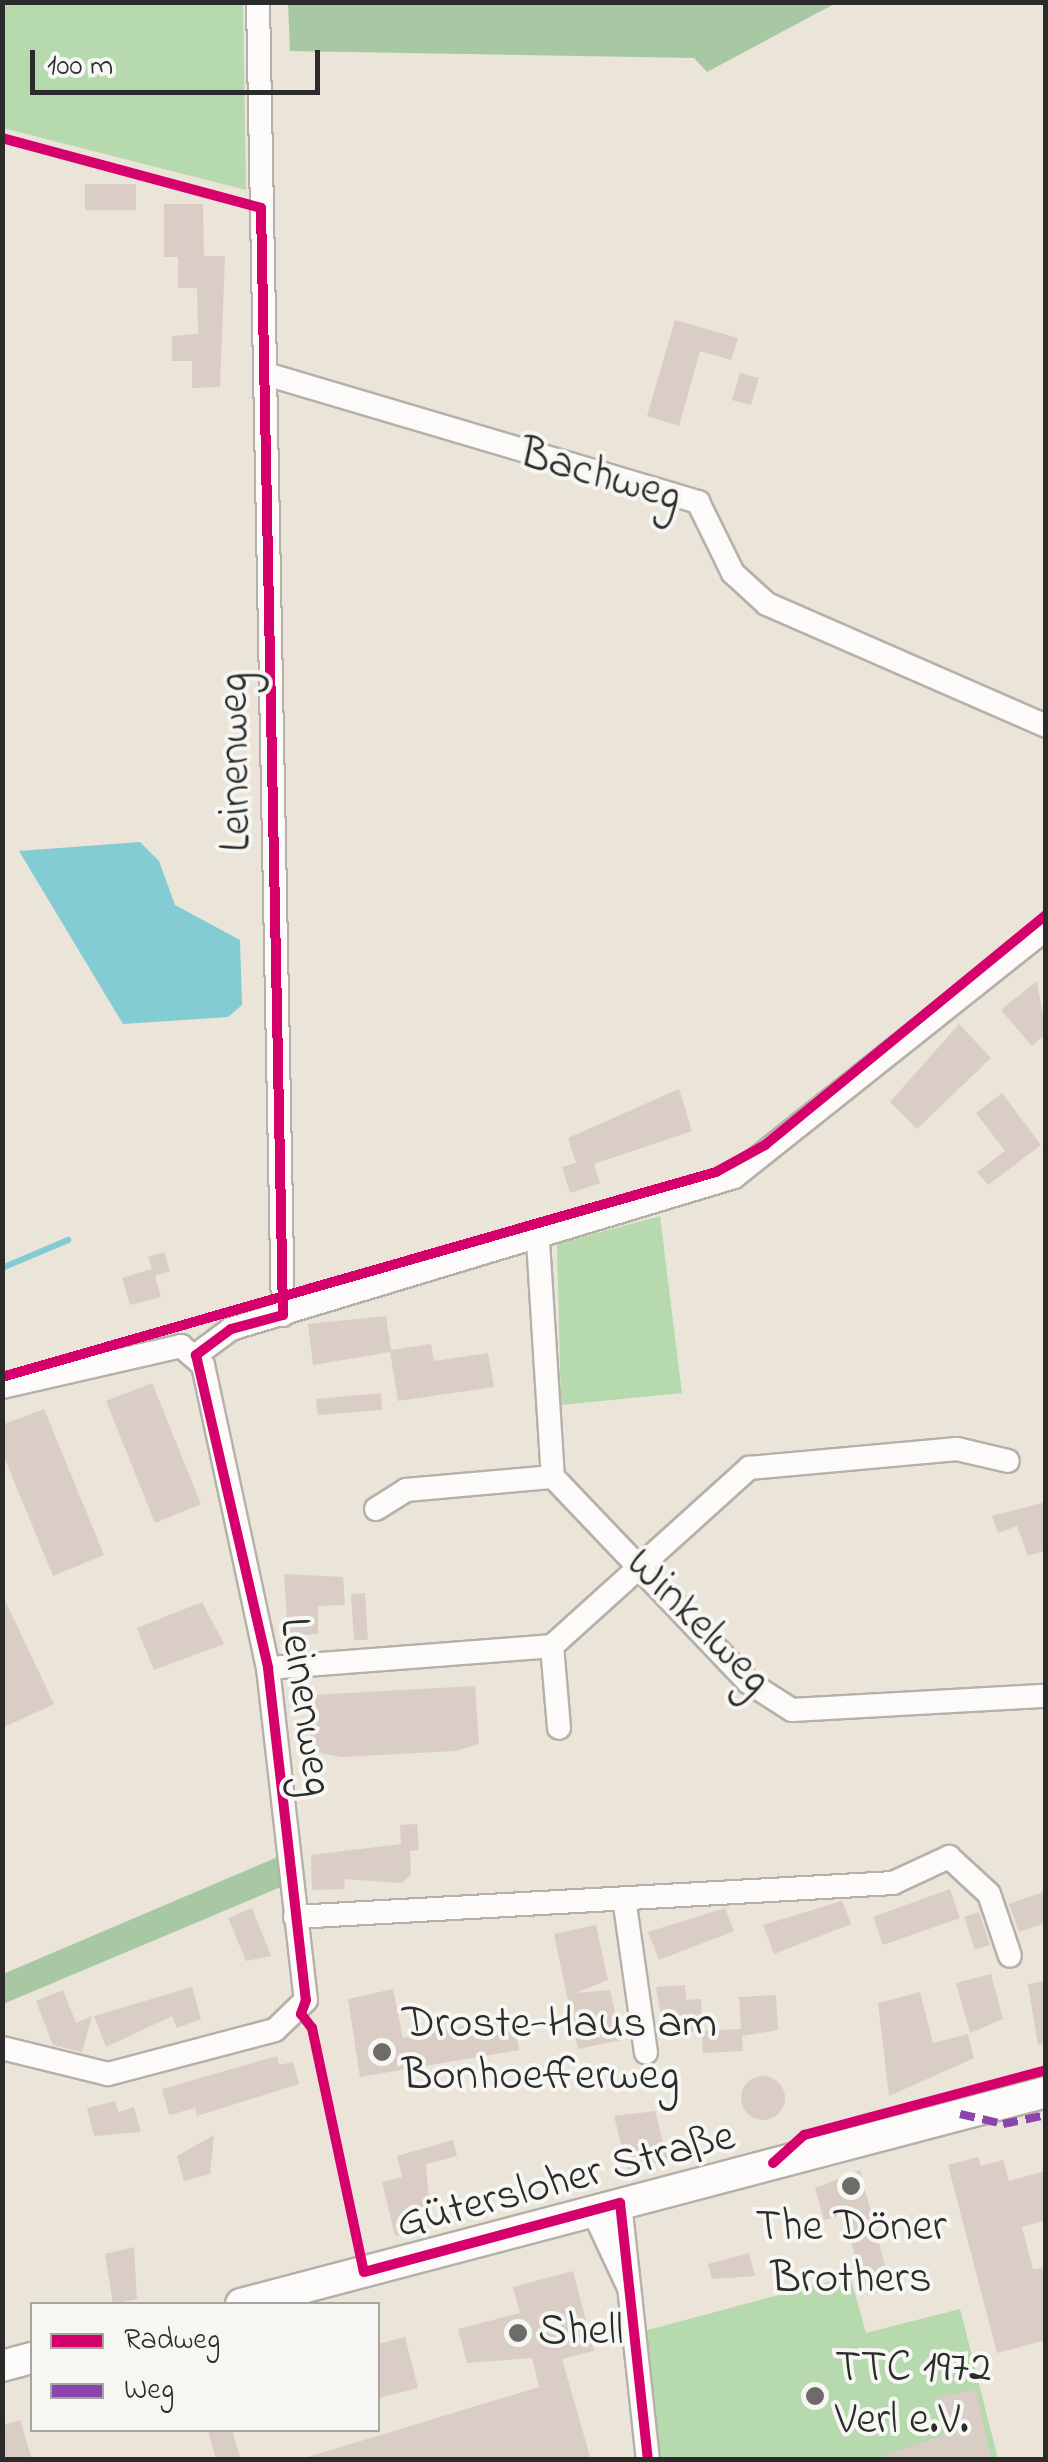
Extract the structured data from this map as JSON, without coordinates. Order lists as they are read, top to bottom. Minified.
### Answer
{"streets":{"main road":["Gütersloher Straße"],"street":["Bachweg","Leinenweg","Winkelweg"]},"crossings":[["Bachweg","Leinenweg"]],"places":["Droste-Haus am Bonhoefferweg","The Döner Brothers","Shell","TTC 1972 Verl e.V."],"legend":["Radweg","Weg"],"scale_bar":"100 m"}
